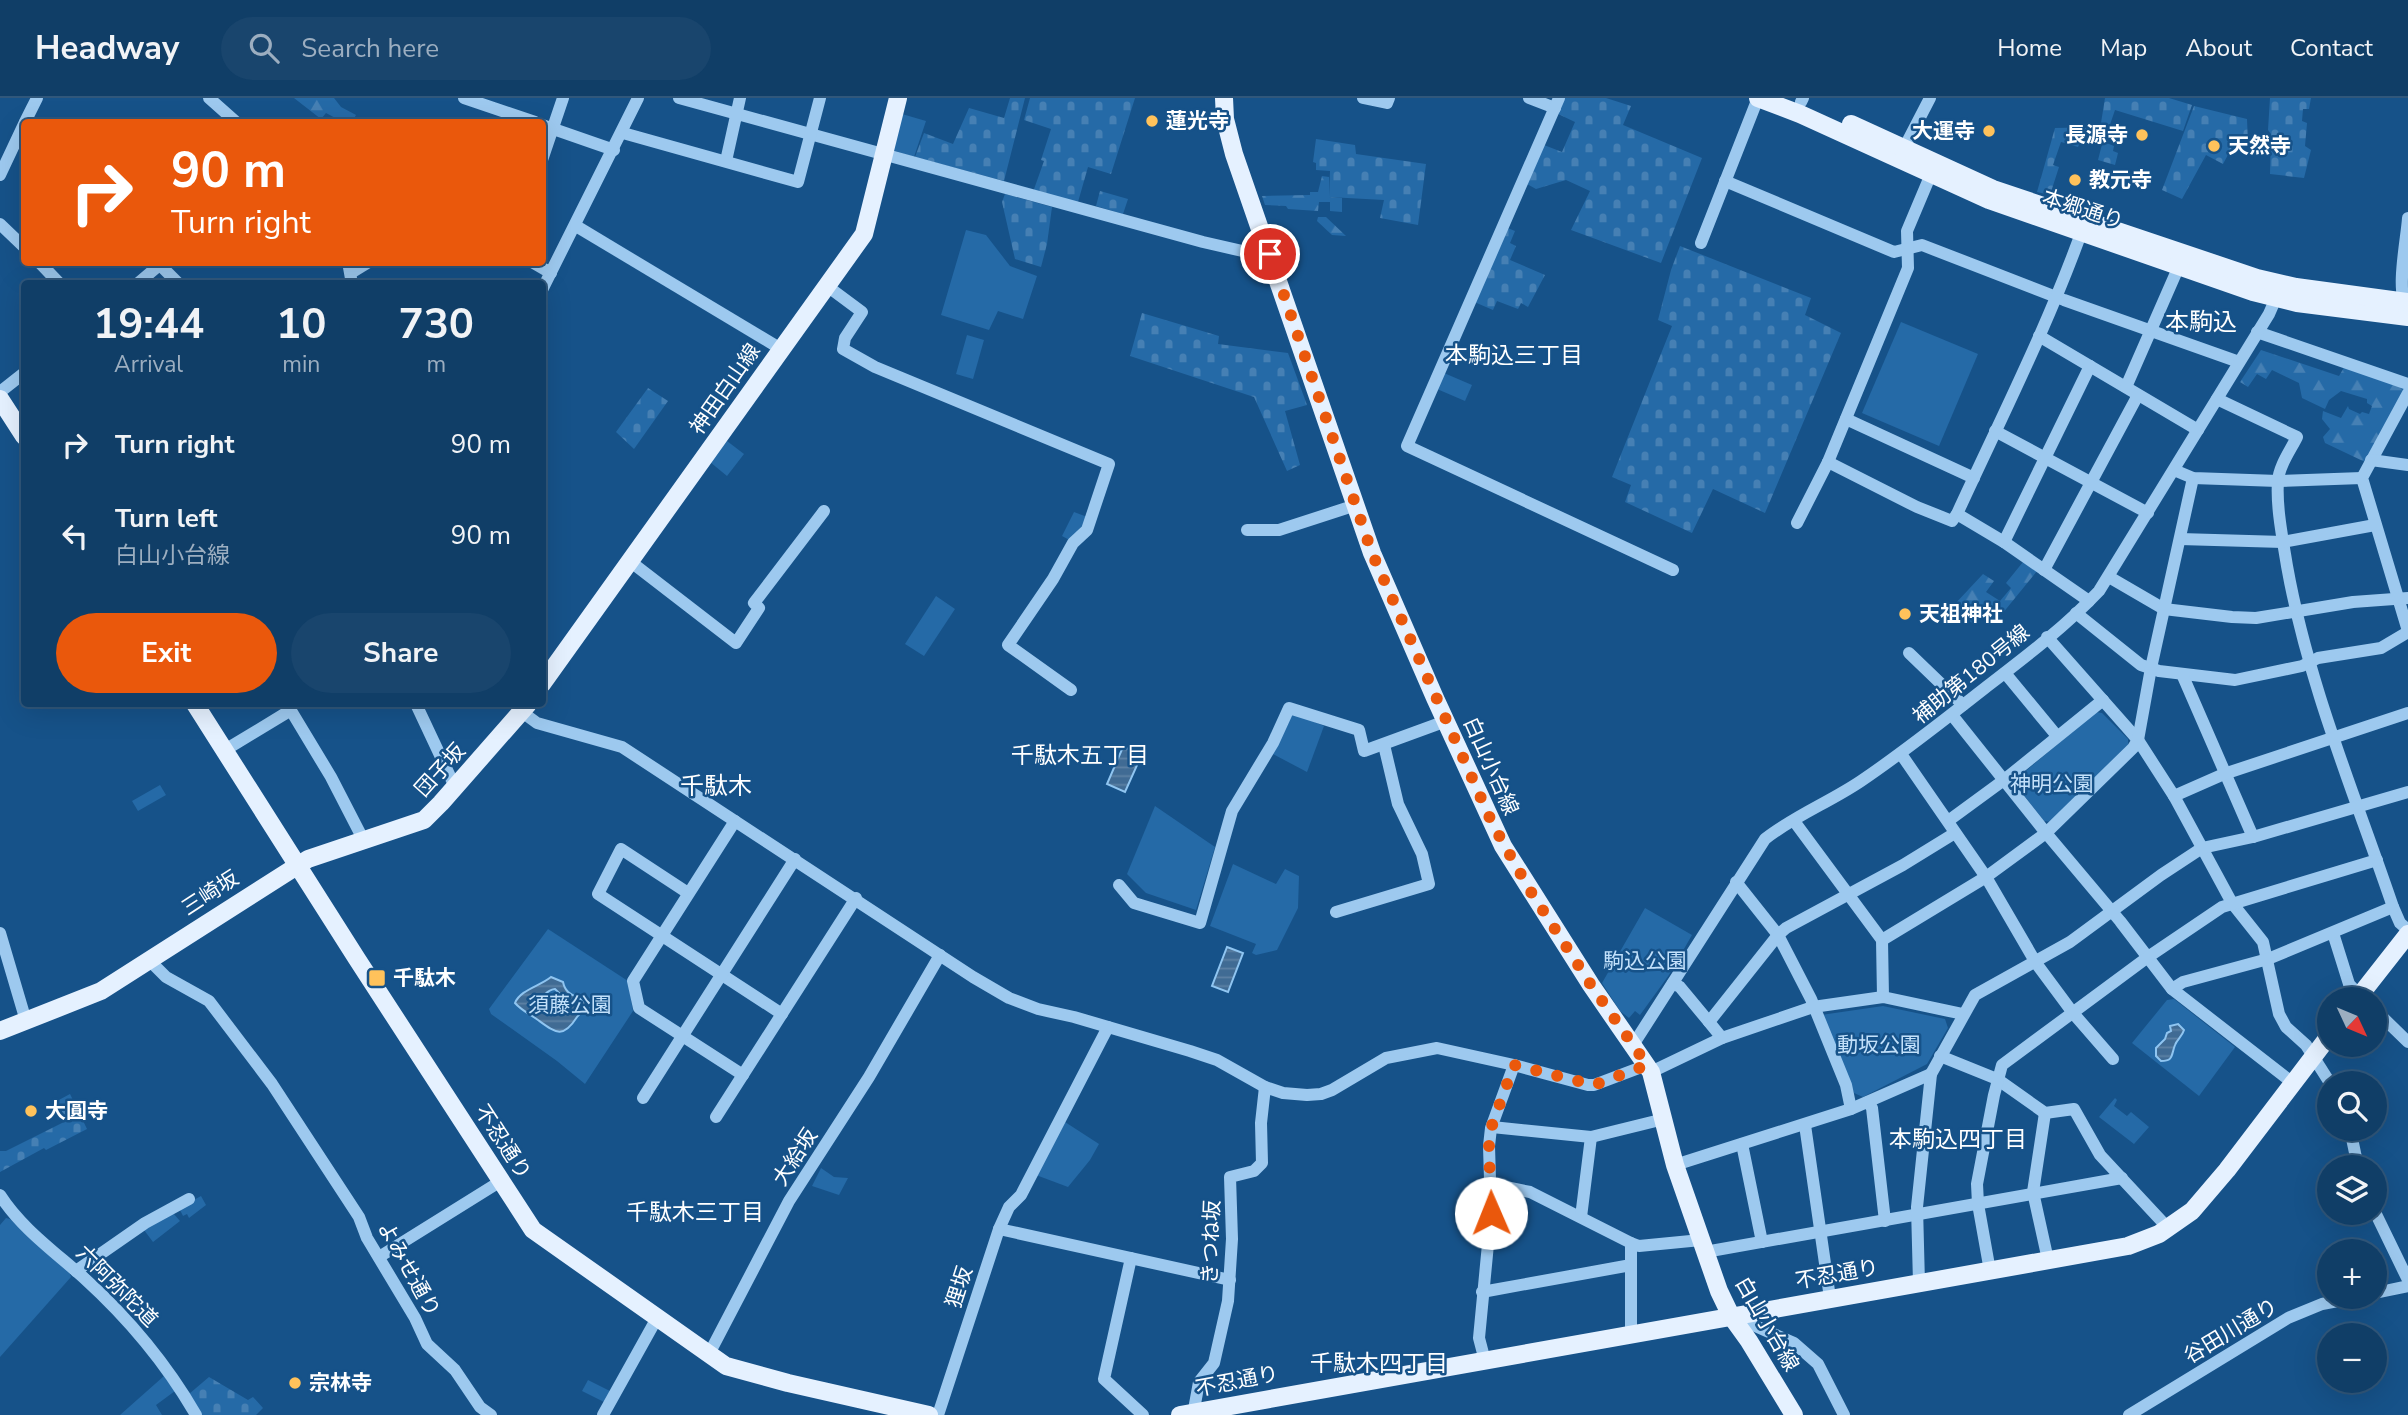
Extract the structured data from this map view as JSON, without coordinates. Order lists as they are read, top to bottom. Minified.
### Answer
{"streets":{"main road":["本郷通り","神田白山線","白山小台線","団子坂","三崎坂","不忍通り"],"street":["補助第180号線","大給坂","きつね坂","よみせ通り","六阿弥陀道","狸坂","谷田川通り"]},"crossings":[["本郷通り","補助第180号線"],["補助第180号線","白山小台線"],["白山小台線","不忍通り"],["団子坂","三崎坂"],["団子坂","不忍通り"],["三崎坂","不忍通り"],["三崎坂","よみせ通り"],["不忍通り","大給坂"],["不忍通り","きつね坂"]],"districts":["本駒込","本駒込三丁目","千駄木五丁目","千駄木","本駒込四丁目","千駄木三丁目","千駄木四丁目"],"parks":["神明公園","駒込公園","須藤公園","動坂公園"],"places":{"other":["蓮光寺","大運寺","長源寺","天然寺","教元寺","天祖神社","大圓寺","宗林寺"],"transit":["千駄木"]},"north":"bottom right","page":{"header":"Headway","search":"Search here","nav":["Home","Map","About","Contact"],"turn":["90 m","Turn right"],"eta":["19:44","Arrival","10","min","730","m"],"list":[{"name":"Turn right","value":"90 m"},{"name":"Turn left","note":"白山小台線","value":"90 m"}],"buttons":["Exit","Share"],"map_buttons":["+","−"]}}
